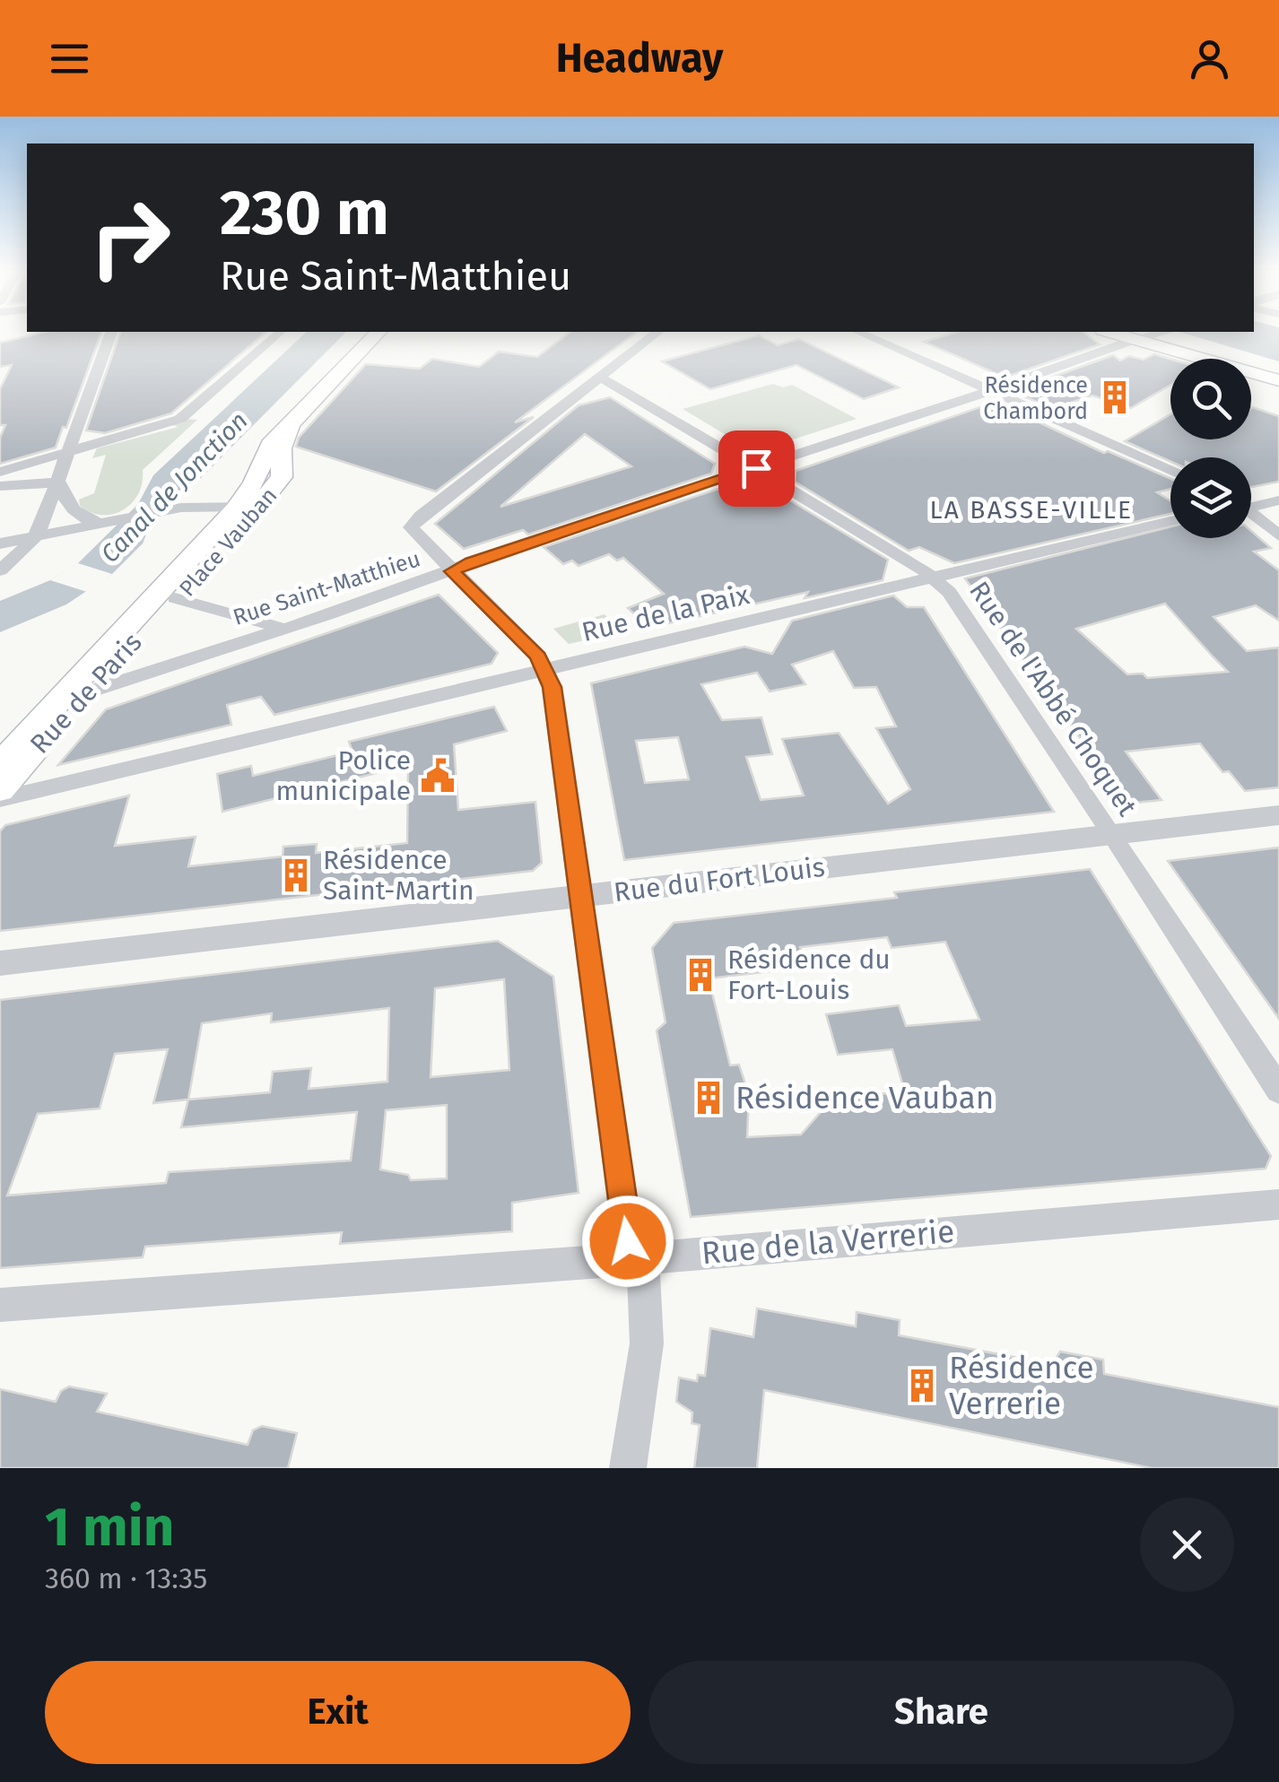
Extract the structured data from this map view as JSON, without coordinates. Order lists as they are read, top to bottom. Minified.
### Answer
{"streets":{"main road":["Place Vauban","Rue de Paris"],"street":["Rue Saint-Matthieu","Rue de la Paix","Rue de l'Abbé Choquet","Rue du Fort Louis","Rue de la Verrerie"]},"crossings":[["Place Vauban","Rue Saint-Matthieu"],["Place Vauban","Rue de Paris"],["Rue Saint-Matthieu","Rue de Paris"],["Rue Saint-Matthieu","Rue de l'Abbé Choquet"],["Rue de la Paix","Rue de l'Abbé Choquet"],["Rue de l'Abbé Choquet","Rue du Fort Louis"]],"districts":["LA BASSE-VILLE"],"water":["Canal de Jonction"],"places":{"building":["Résidence Chambord","Résidence Saint-Martin","Résidence du Fort-Louis","Résidence Vauban","Résidence Verrerie"],"public building":["Police municipale"]},"page":{"header":"Headway","turn":["230 m","Rue Saint-Matthieu"],"heading":["1 min","360 m · 13:35"],"buttons":["Exit","Share"]}}
